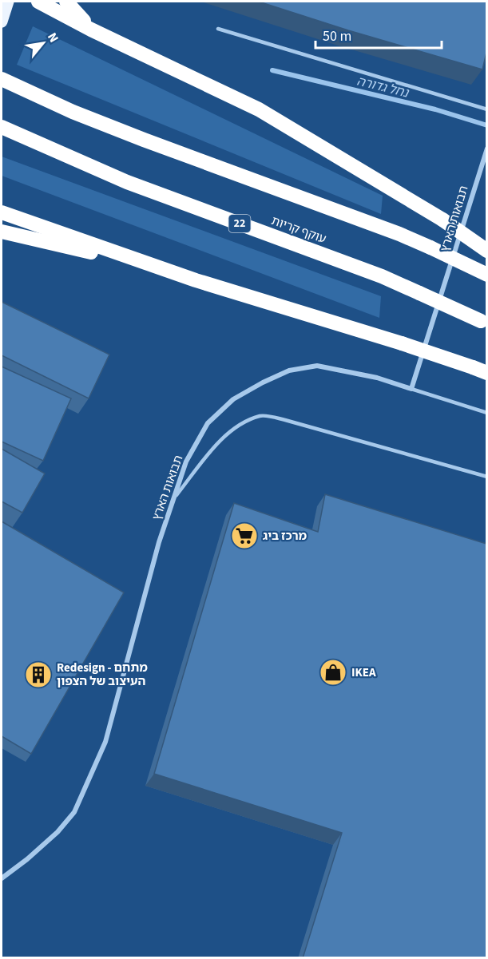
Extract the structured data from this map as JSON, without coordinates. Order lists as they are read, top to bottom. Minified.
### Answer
{"streets":{"highway":["22","עוקף קריות"],"street":["תבואות הארץ"]},"water":["נחל גדורה"],"places":{"supermarket":["מרכז ביג"],"shop":["IKEA"],"building":["Redesign - מתחם העיצוב של הצפון"]},"scale_bar":"50 m","north":"top right"}
